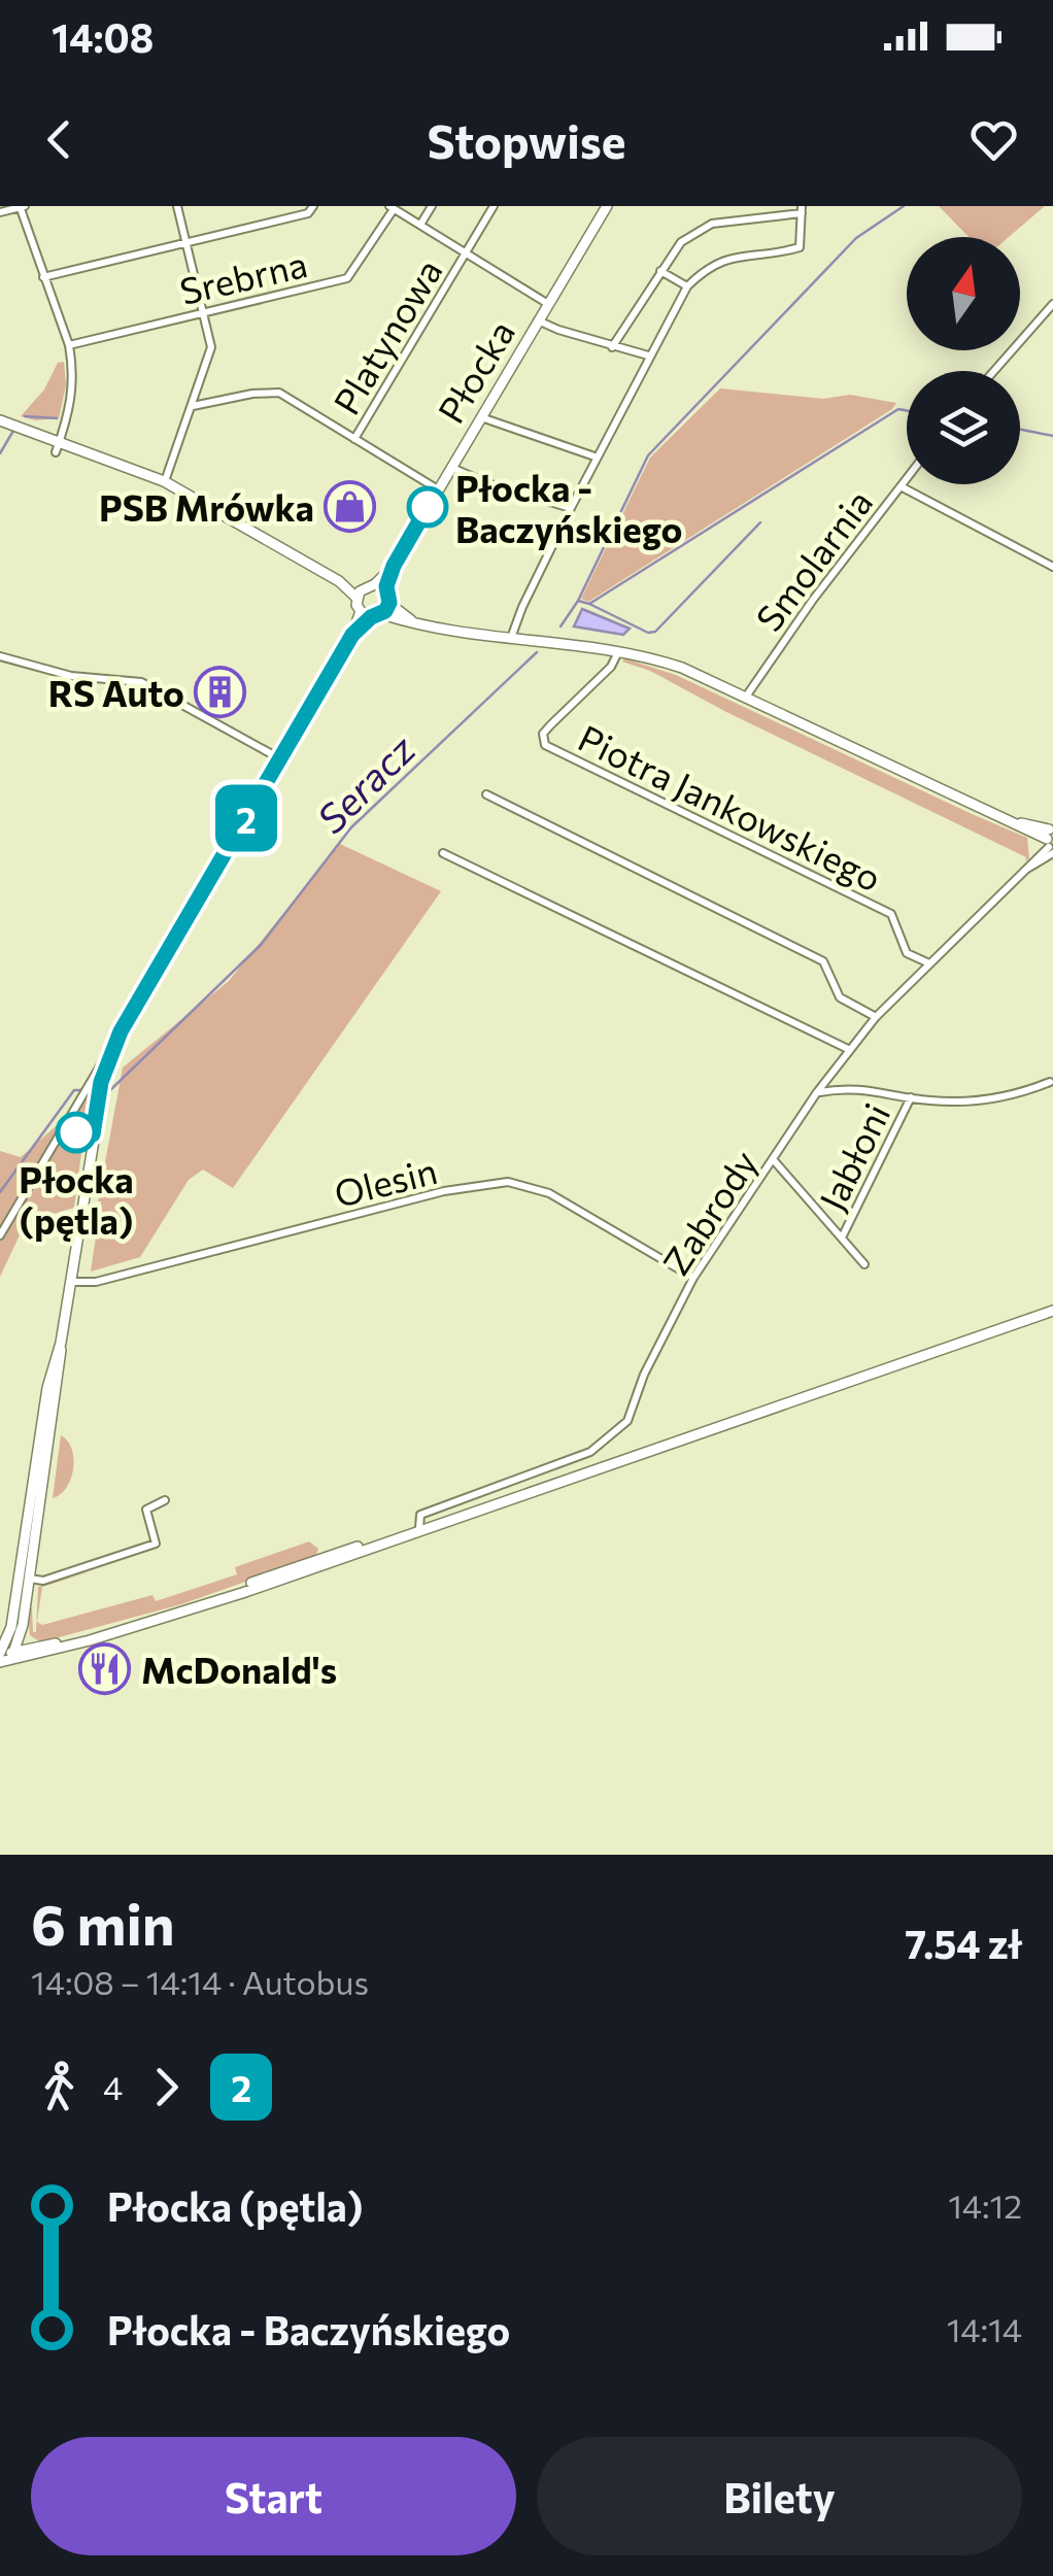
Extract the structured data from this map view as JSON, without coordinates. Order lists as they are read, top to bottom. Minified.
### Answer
{"streets":{"street":["Srebrna","Platynowa","Płocka","Smolarnia","Piotra Jankowskiego","Jabłoni","Olesin","Zabrody"]},"crossings":[["Piotra Jankowskiego","Zabrody"],["Jabłoni","Zabrody"],["Olesin","Zabrody"]],"water":["Seracz"],"places":{"shop":["PSB Mrówka"],"other":["Płocka - Baczyńskiego","Płocka (pętla)"],"building":["RS Auto"],"restaurant":["McDonald's"]},"lines":["bus line 2"],"north":"top","page":{"status":"14:08","header":"Stopwise","on_map":"2","heading":["6 min","14:08 – 14:14 · Autobus","7.54 zł"],"legs":["4","2"],"list":[{"name":"Płocka (pętla)","value":"14:12"},{"name":"Płocka - Baczyńskiego","value":"14:14"}],"buttons":["Start","Bilety"]}}
